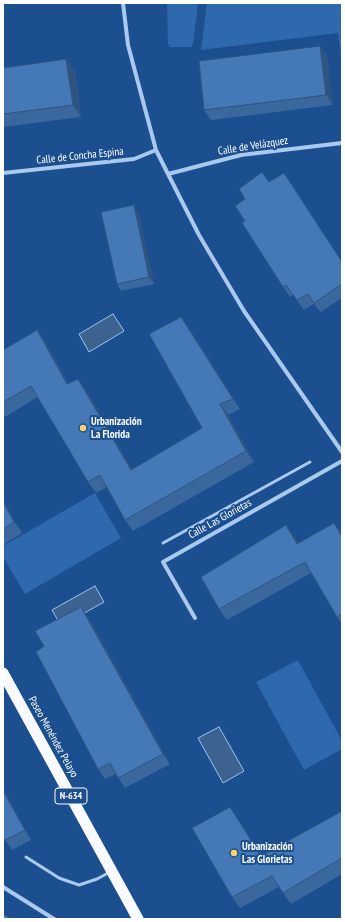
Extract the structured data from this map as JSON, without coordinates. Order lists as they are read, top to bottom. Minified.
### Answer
{"streets":{"highway":["Paseo Menéndez Pelayo","N-634"],"street":["Calle de Velázquez","Calle de Concha Espina","Calle Las Glorietas"]},"places":["Urbanización La Florida","Urbanización Las Glorietas"]}
